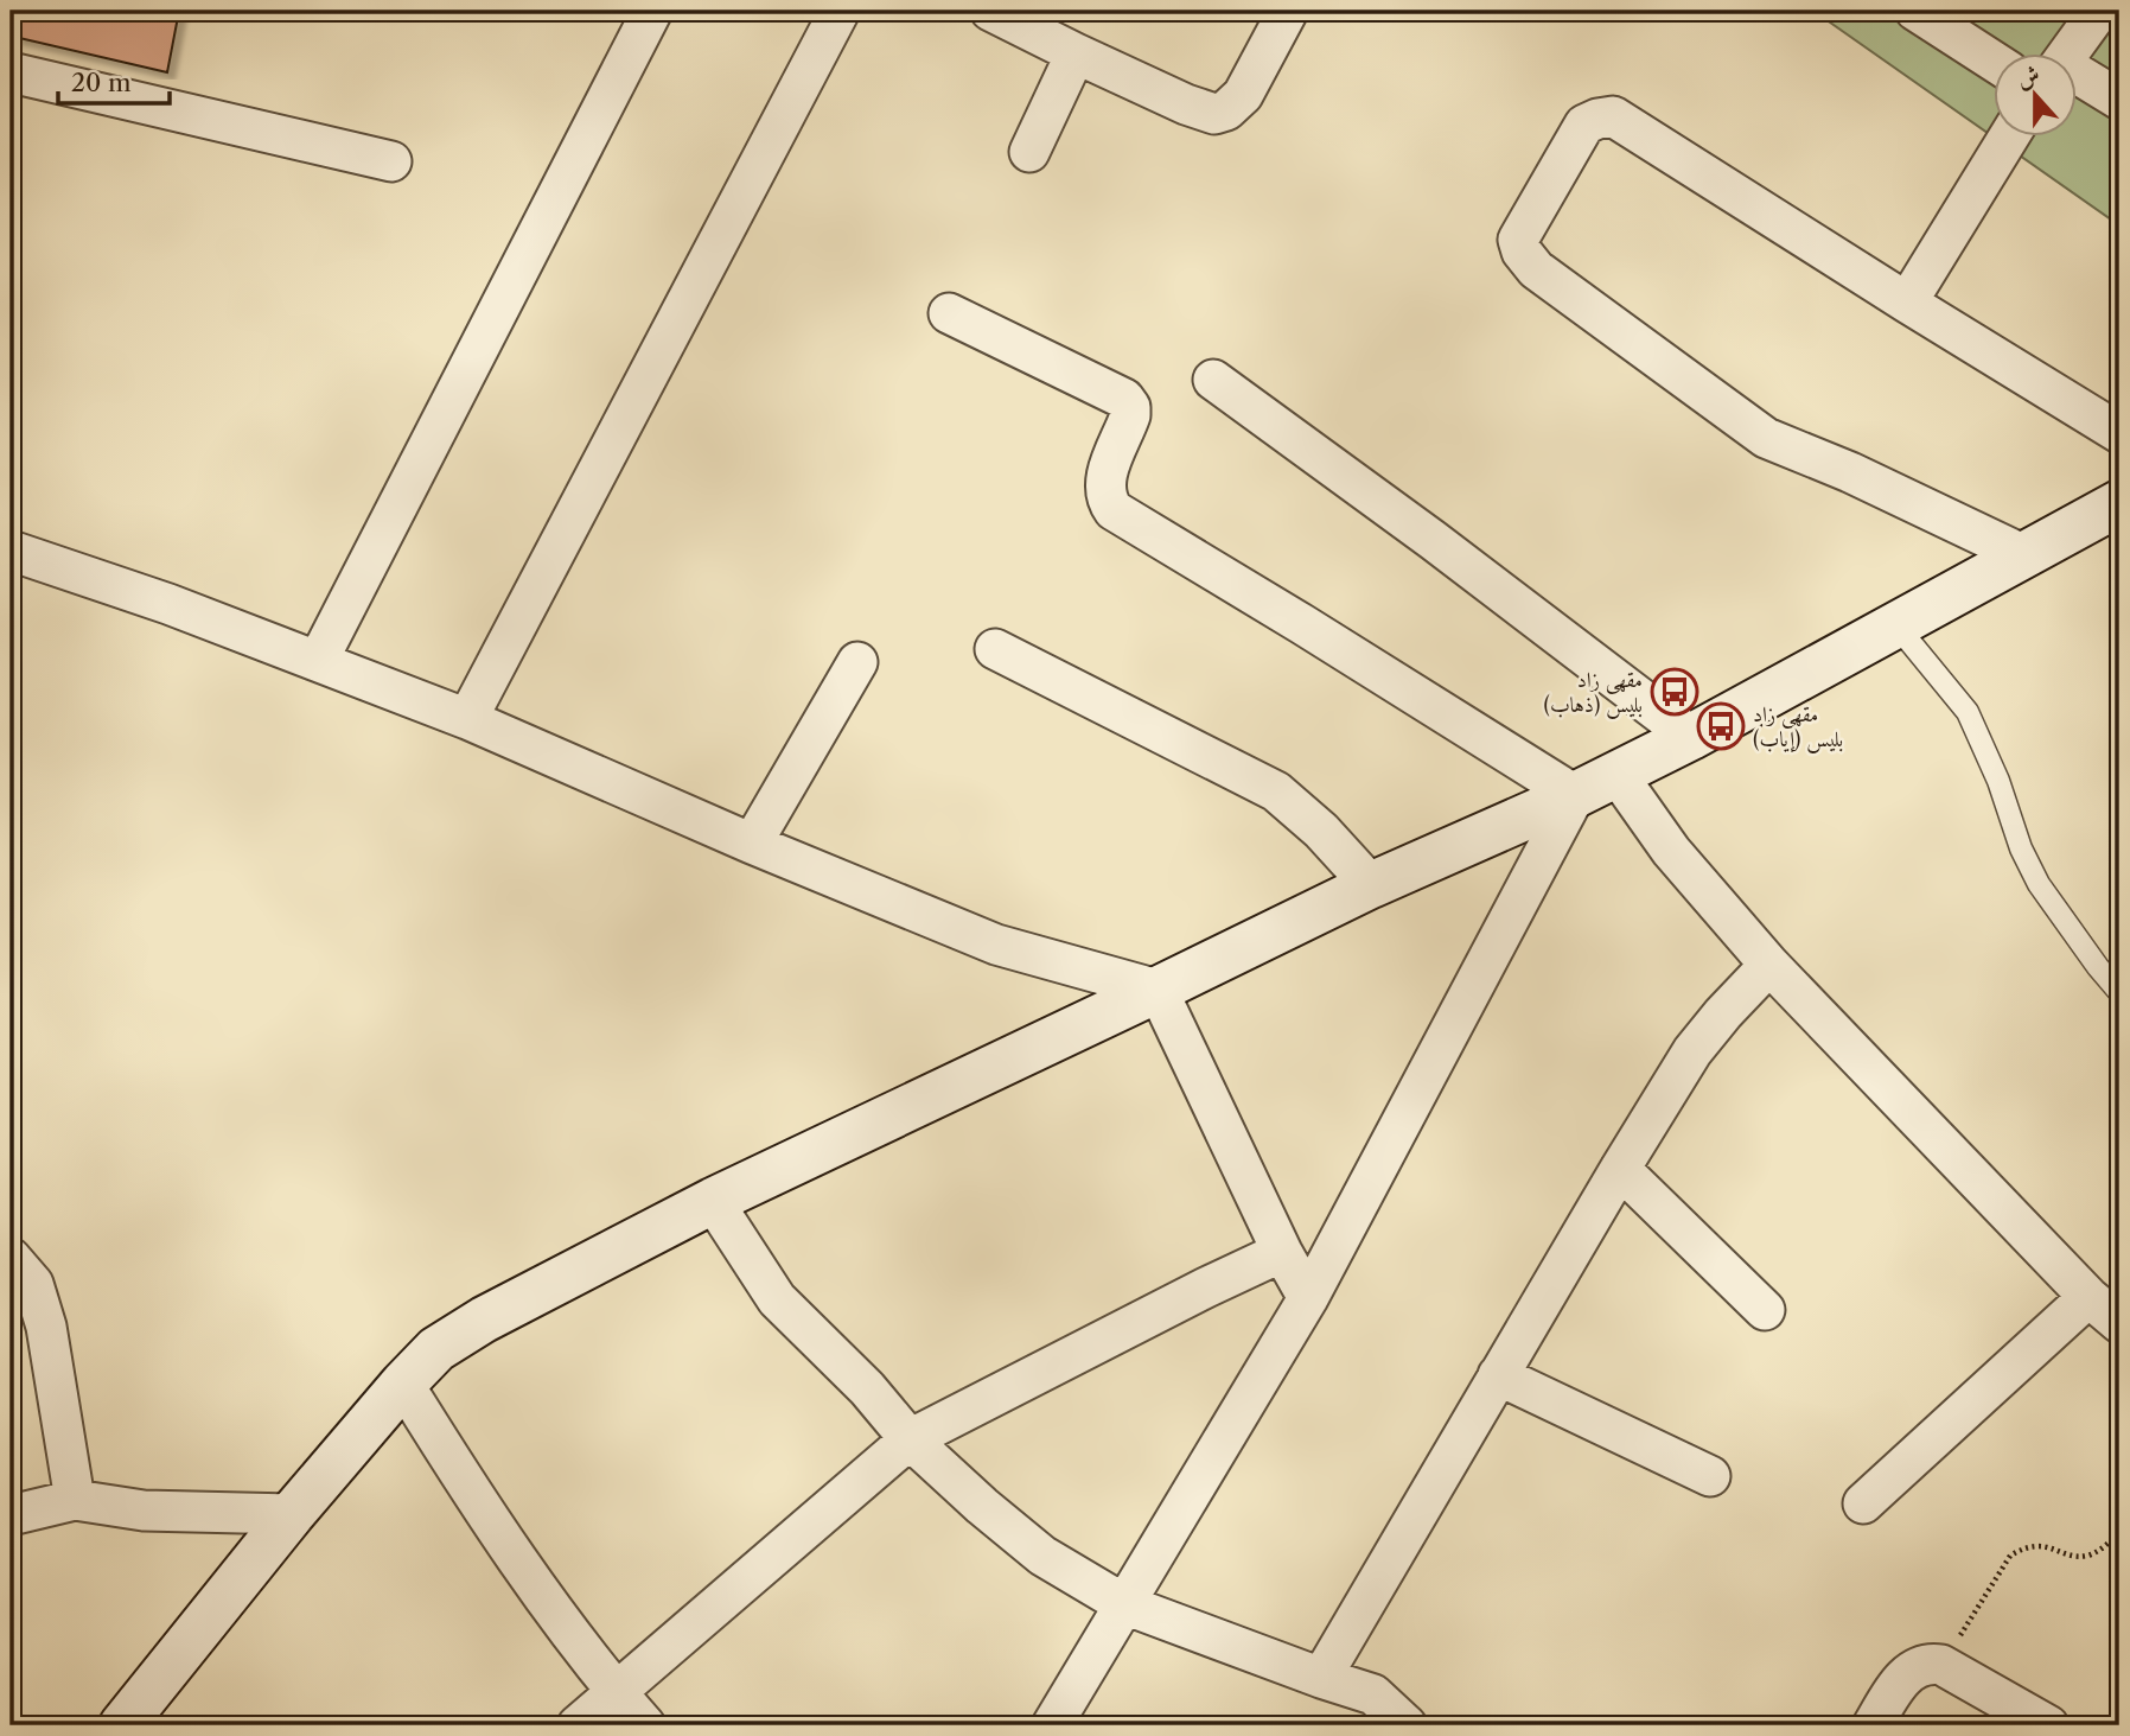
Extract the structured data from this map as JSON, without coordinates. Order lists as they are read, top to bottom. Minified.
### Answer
{"places":{"bus stop":["مقهى زاد بليس (ذهاب)","مقهى زاد بليس (إياب)"]},"scale_bar":"20 m","north":"top"}
